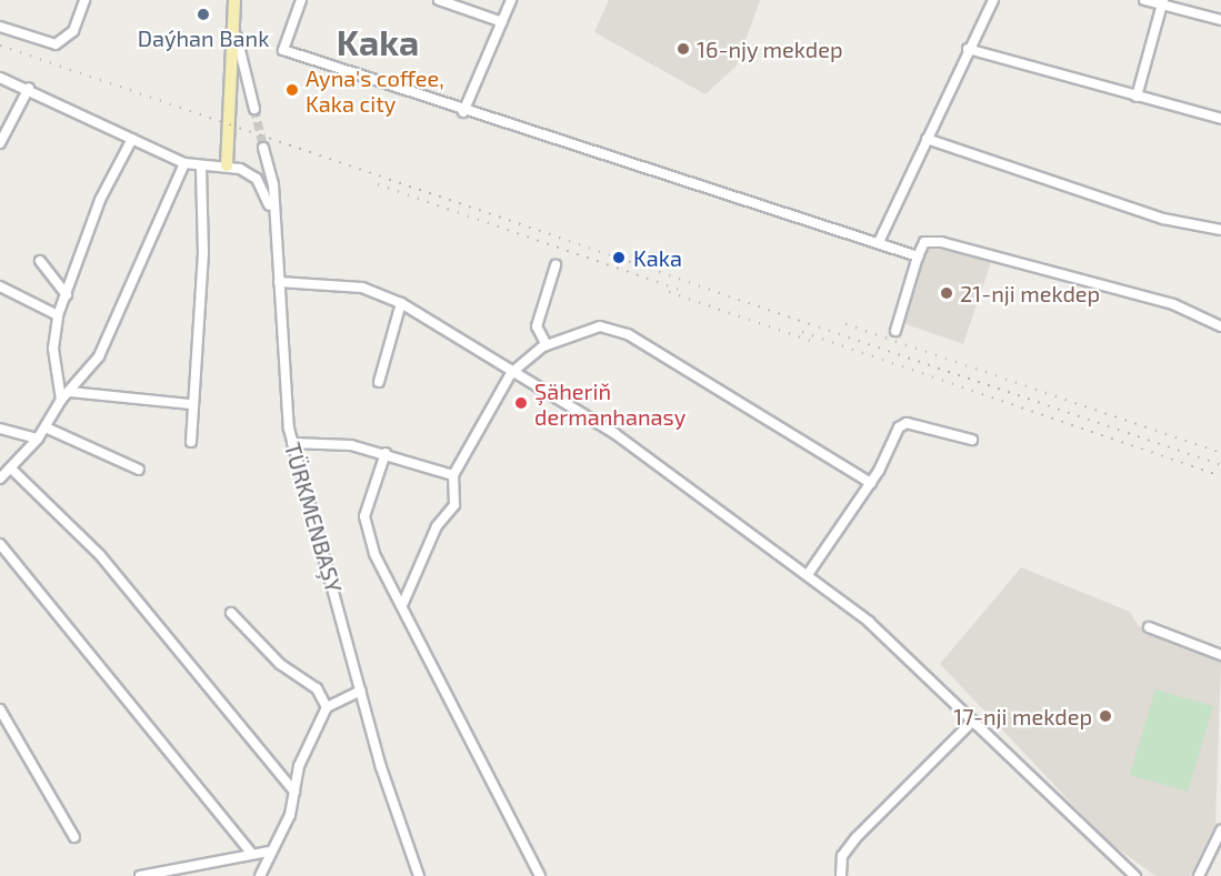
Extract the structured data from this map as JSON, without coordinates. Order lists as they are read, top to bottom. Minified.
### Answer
{"streets":{"street":["TÜRKMENBAŞY"]},"districts":["Kaka"],"places":["Daýhan Bank","16-njy mekdep","Ayna's coffee, Kaka city","Kaka","21-nji mekdep","Şäheriň dermanhanasy","17-nji mekdep"]}
